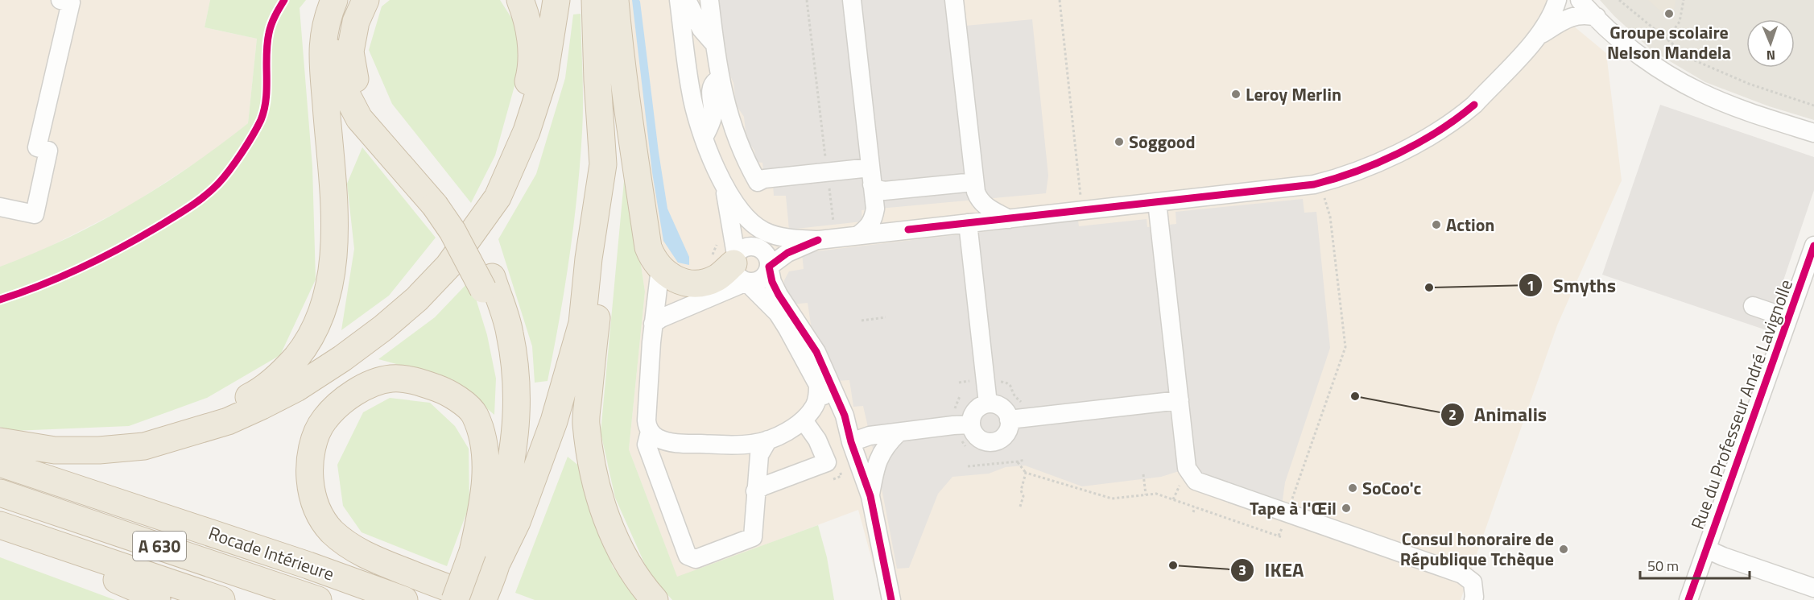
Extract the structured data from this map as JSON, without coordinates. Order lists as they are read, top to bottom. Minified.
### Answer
{"streets":{"highway":["A 630","Rocade Intérieure"],"street":["Rue du Professeur André Lavignolle"]},"places":["Groupe scolaire Nelson Mandela","Leroy Merlin","Soggood","Action","Smyths","Animalis","SoCoo'c","Tape à l'Œil","Consul honoraire de République Tchèque","IKEA"],"scale_bar":"50 m","north":"bottom"}
